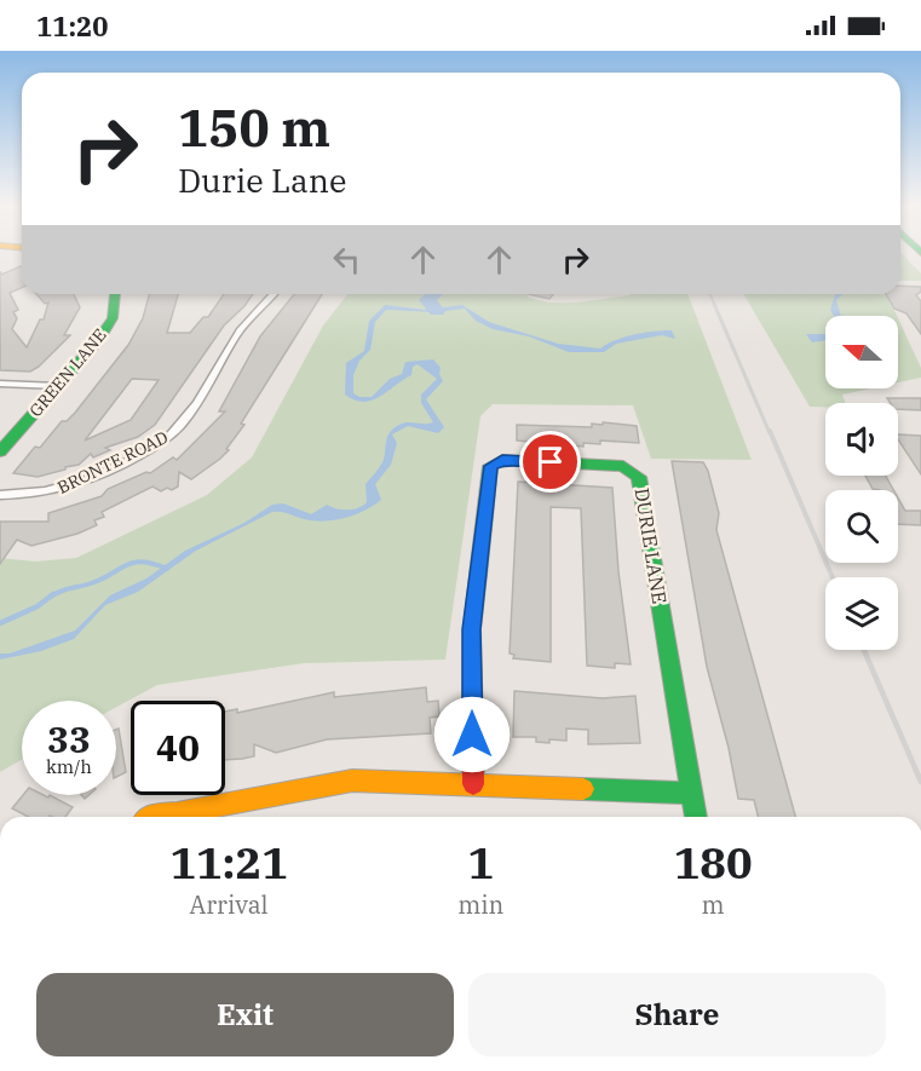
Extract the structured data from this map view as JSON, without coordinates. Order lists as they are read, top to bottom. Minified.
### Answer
{"streets":{"street":["GREEN LANE","BRONTE ROAD","DURIE LANE"]},"north":"left","page":{"status":"11:20","turn":["150 m","Durie Lane"],"speed":"33 km/h","limit":"40","eta":["11:21","Arrival","1","min","180","m"],"buttons":["Exit","Share"]}}
